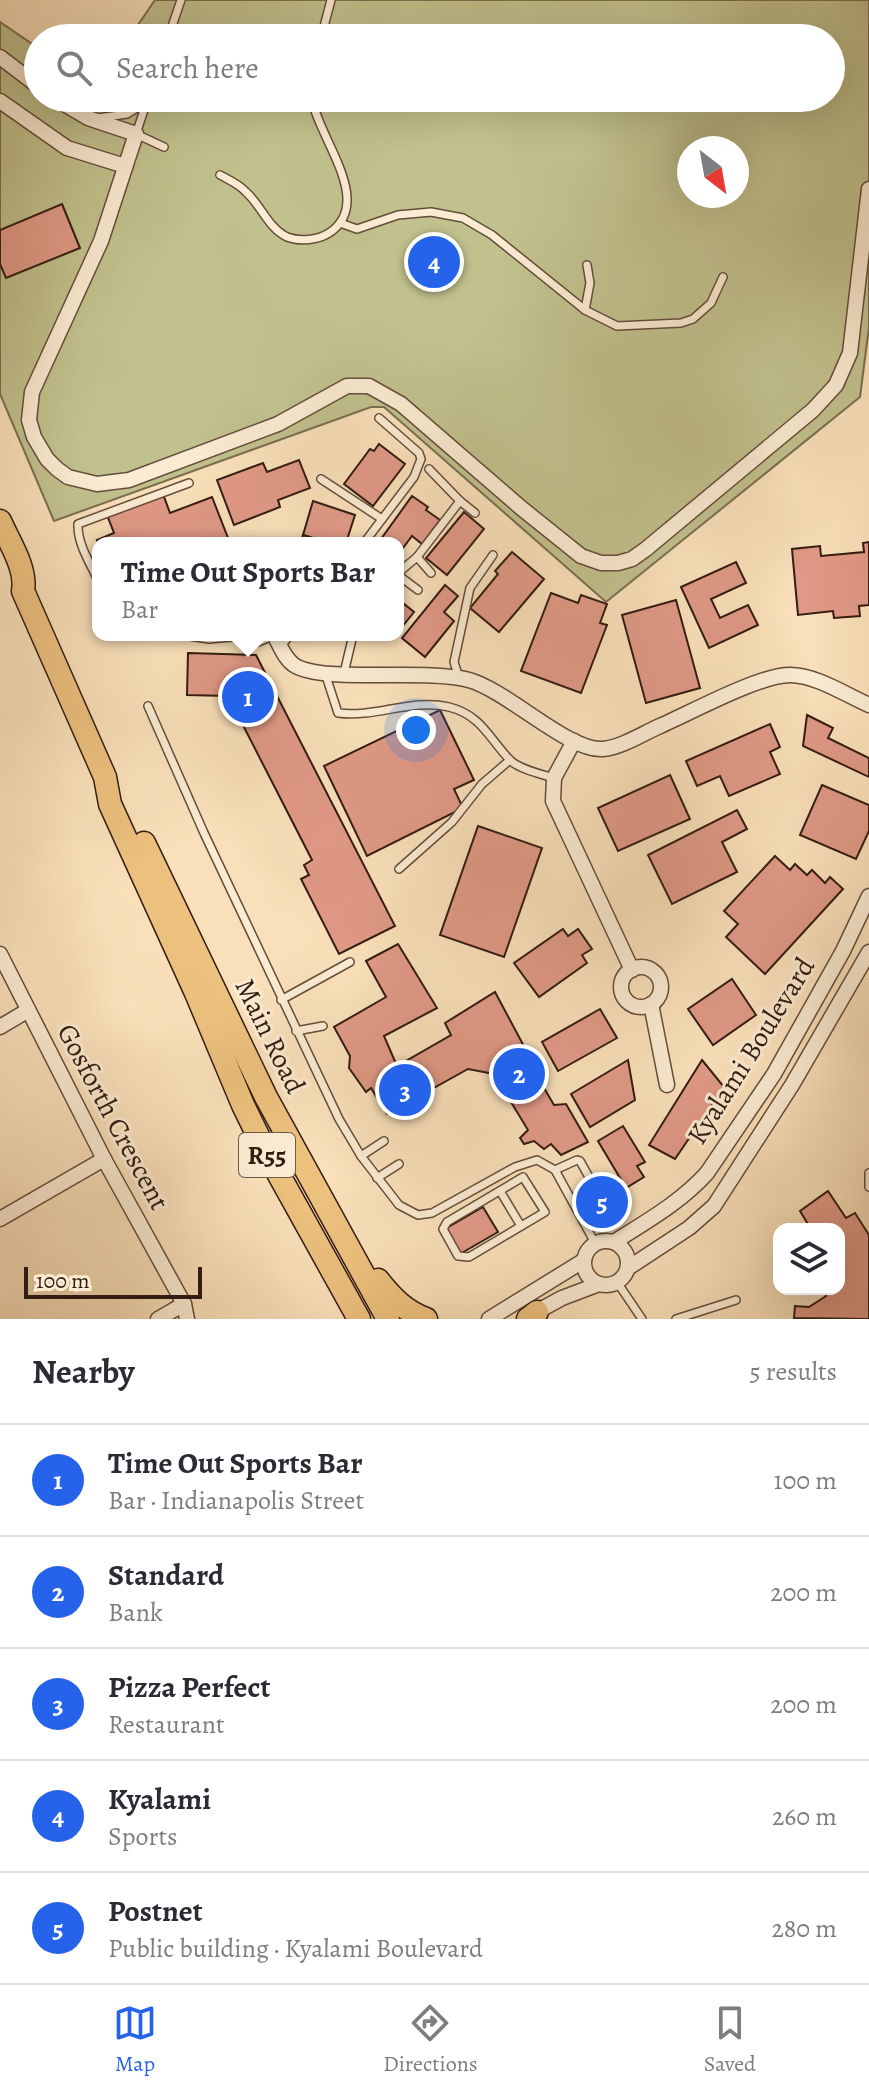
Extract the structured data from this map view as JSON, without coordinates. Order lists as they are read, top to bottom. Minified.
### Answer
{"streets":{"main road":["Main Road","R55"],"street":["Kyalami Boulevard","Gosforth Crescent"]},"scale_bar":"100 m","north":"bottom right","page":{"search":"Search here","pins":["4","1","2","3","5"],"popup":["Time Out Sports Bar","Bar"],"scale":"100 m","heading":["Nearby","5 results"],"list":[{"mark":"1","name":"Time Out Sports Bar","note":"Bar · Indianapolis Street","value":"100 m"},{"mark":"2","name":"Standard","note":"Bank","value":"200 m"},{"mark":"3","name":"Pizza Perfect","note":"Restaurant","value":"200 m"},{"mark":"4","name":"Kyalami","note":"Sports","value":"260 m"},{"mark":"5","name":"Postnet","note":"Public building · Kyalami Boulevard","value":"280 m"}],"nav":["Map","Directions","Saved"]}}
